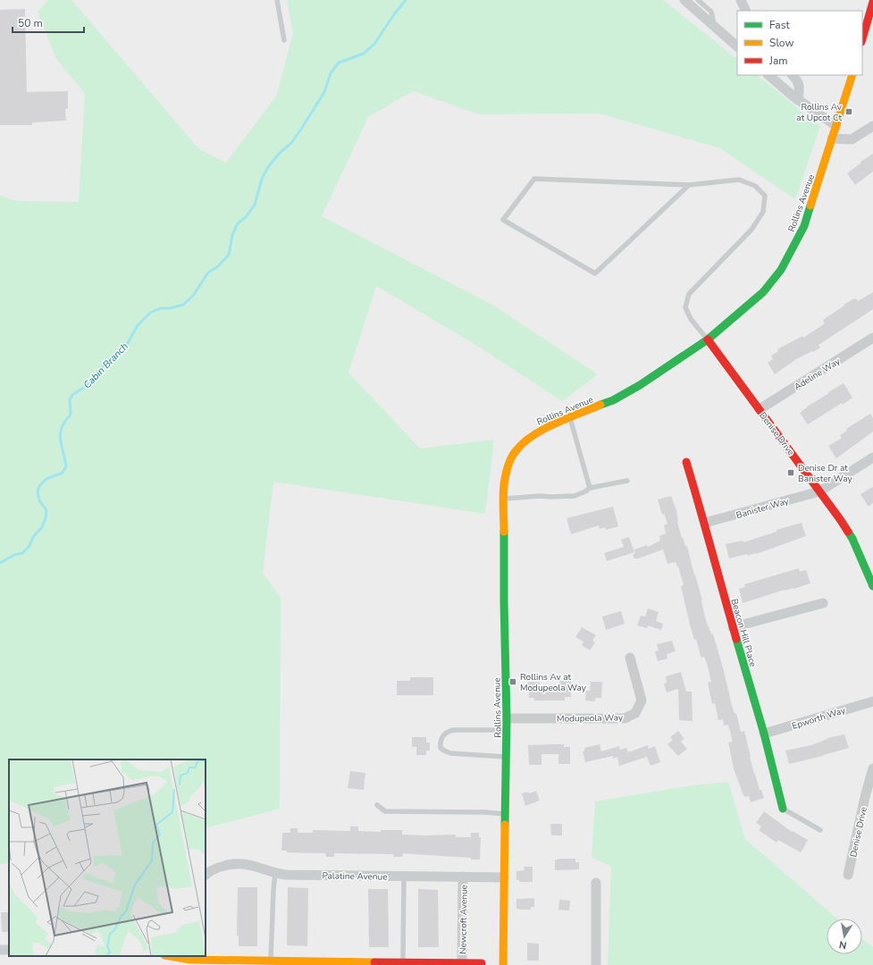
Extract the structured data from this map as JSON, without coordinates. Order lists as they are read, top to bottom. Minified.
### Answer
{"streets":{"street":["Rollins Avenue","Adeline Way","Denise Drive","Banister Way","Beacon Hill Place","Modupeola Way","Epworth Way","Palatine Avenue","Newcroft Avenue"]},"crossings":[["Rollins Avenue","Denise Drive"],["Rollins Avenue","Modupeola Way"],["Rollins Avenue","Palatine Avenue"],["Adeline Way","Denise Drive"],["Denise Drive","Banister Way"],["Banister Way","Beacon Hill Place"],["Beacon Hill Place","Epworth Way"],["Palatine Avenue","Newcroft Avenue"]],"water":["Cabin Branch"],"places":{"transit":["Rollins Av at Upcot Ct","Denise Dr at Banister Way","Rollins Av at Modupeola Way"]},"legend":["Fast","Slow","Jam"],"scale_bar":"50 m","north":"bottom"}
